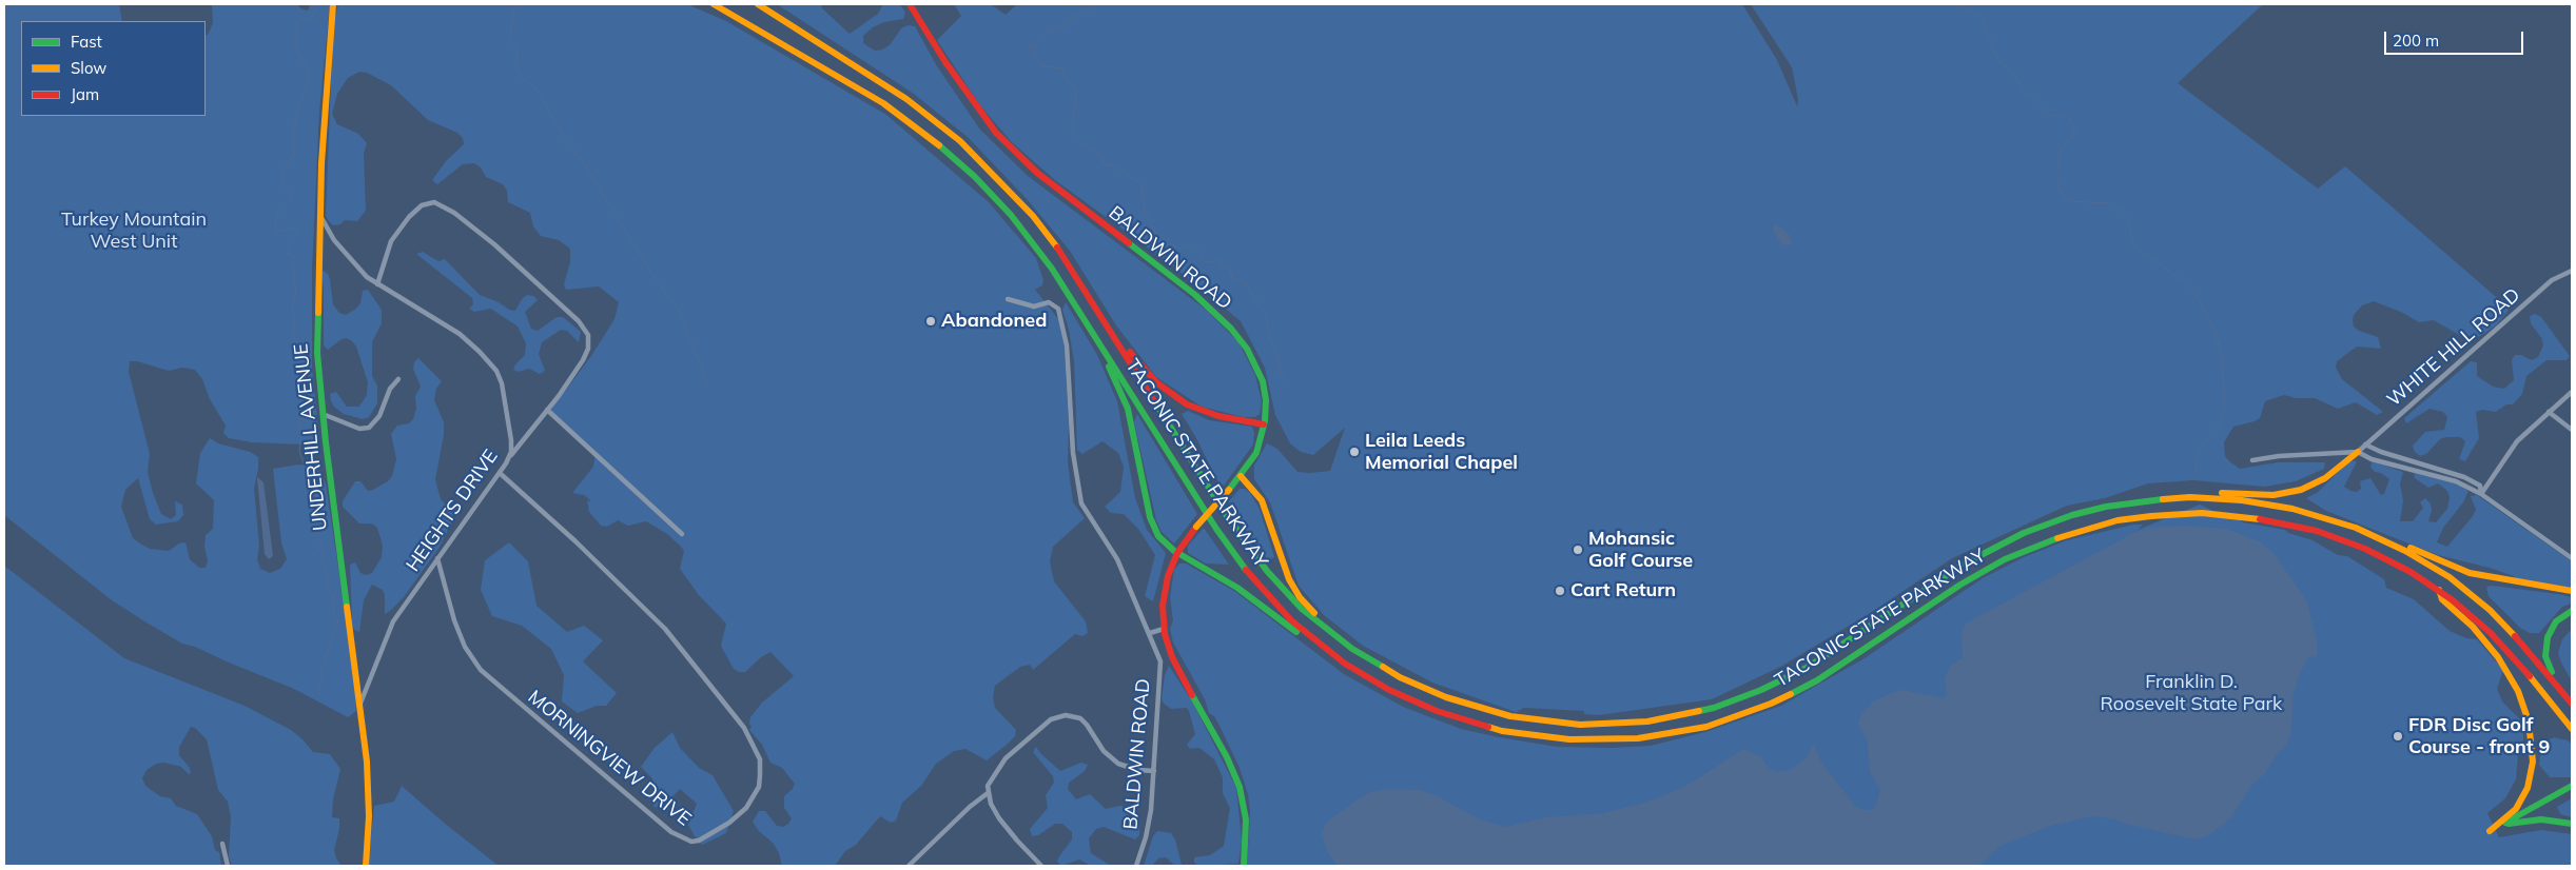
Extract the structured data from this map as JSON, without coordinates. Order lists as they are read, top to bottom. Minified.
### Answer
{"streets":{"main road":["BALDWIN ROAD","UNDERHILL AVENUE","TACONIC STATE PARKWAY"],"street":["WHITE HILL ROAD","HEIGHTS DRIVE","MORNINGVIEW DRIVE"]},"crossings":[["UNDERHILL AVENUE","HEIGHTS DRIVE"],["HEIGHTS DRIVE","MORNINGVIEW DRIVE"]],"parks":["Turkey Mountain West Unit","Franklin D. Roosevelt State Park"],"places":["Abandoned","Leila Leeds Memorial Chapel","Mohansic Golf Course","Cart Return","FDR Disc Golf Course - front 9"],"legend":["Fast","Slow","Jam"],"scale_bar":"200 m"}
